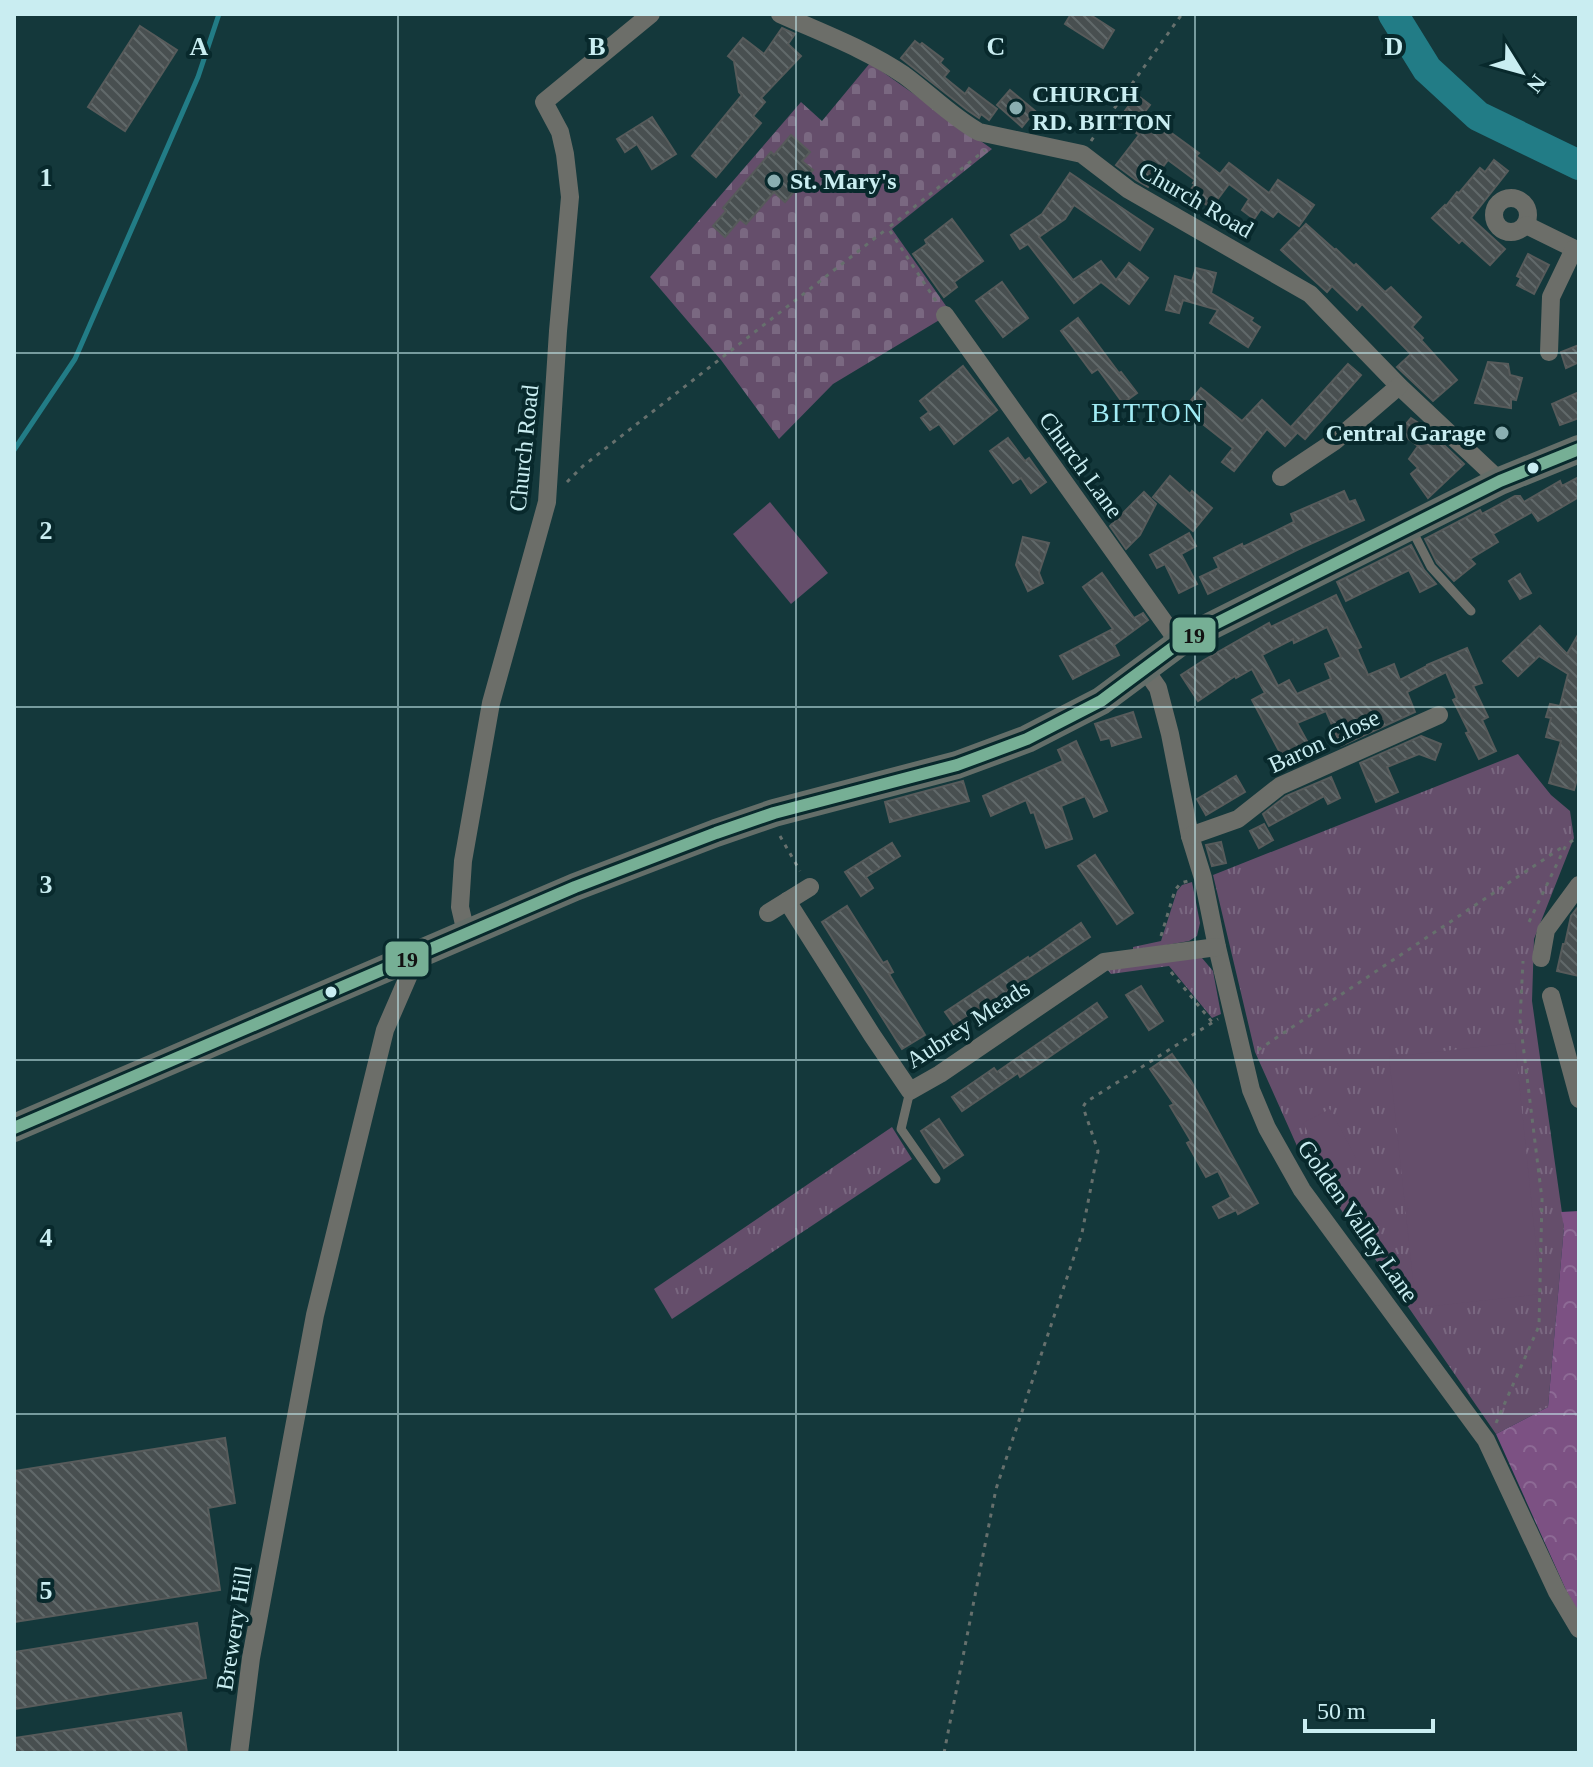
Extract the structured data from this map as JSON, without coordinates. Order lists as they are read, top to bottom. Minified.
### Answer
{"streets":{"street":["Church Road","Church Lane","Baron Close","Aubrey Meads","Golden Valley Lane","Brewery Hill"]},"crossings":[["Baron Close","Golden Valley Lane"],["Aubrey Meads","Golden Valley Lane"]],"districts":["BITTON"],"places":["CHURCH RD. BITTON","St. Mary's","Central Garage"],"lines":["transit line 19"],"scale_bar":"50 m","north":"bottom right","grid":{"columns":["A","B","C","D"],"rows":["1","2","3","4","5"]}}
